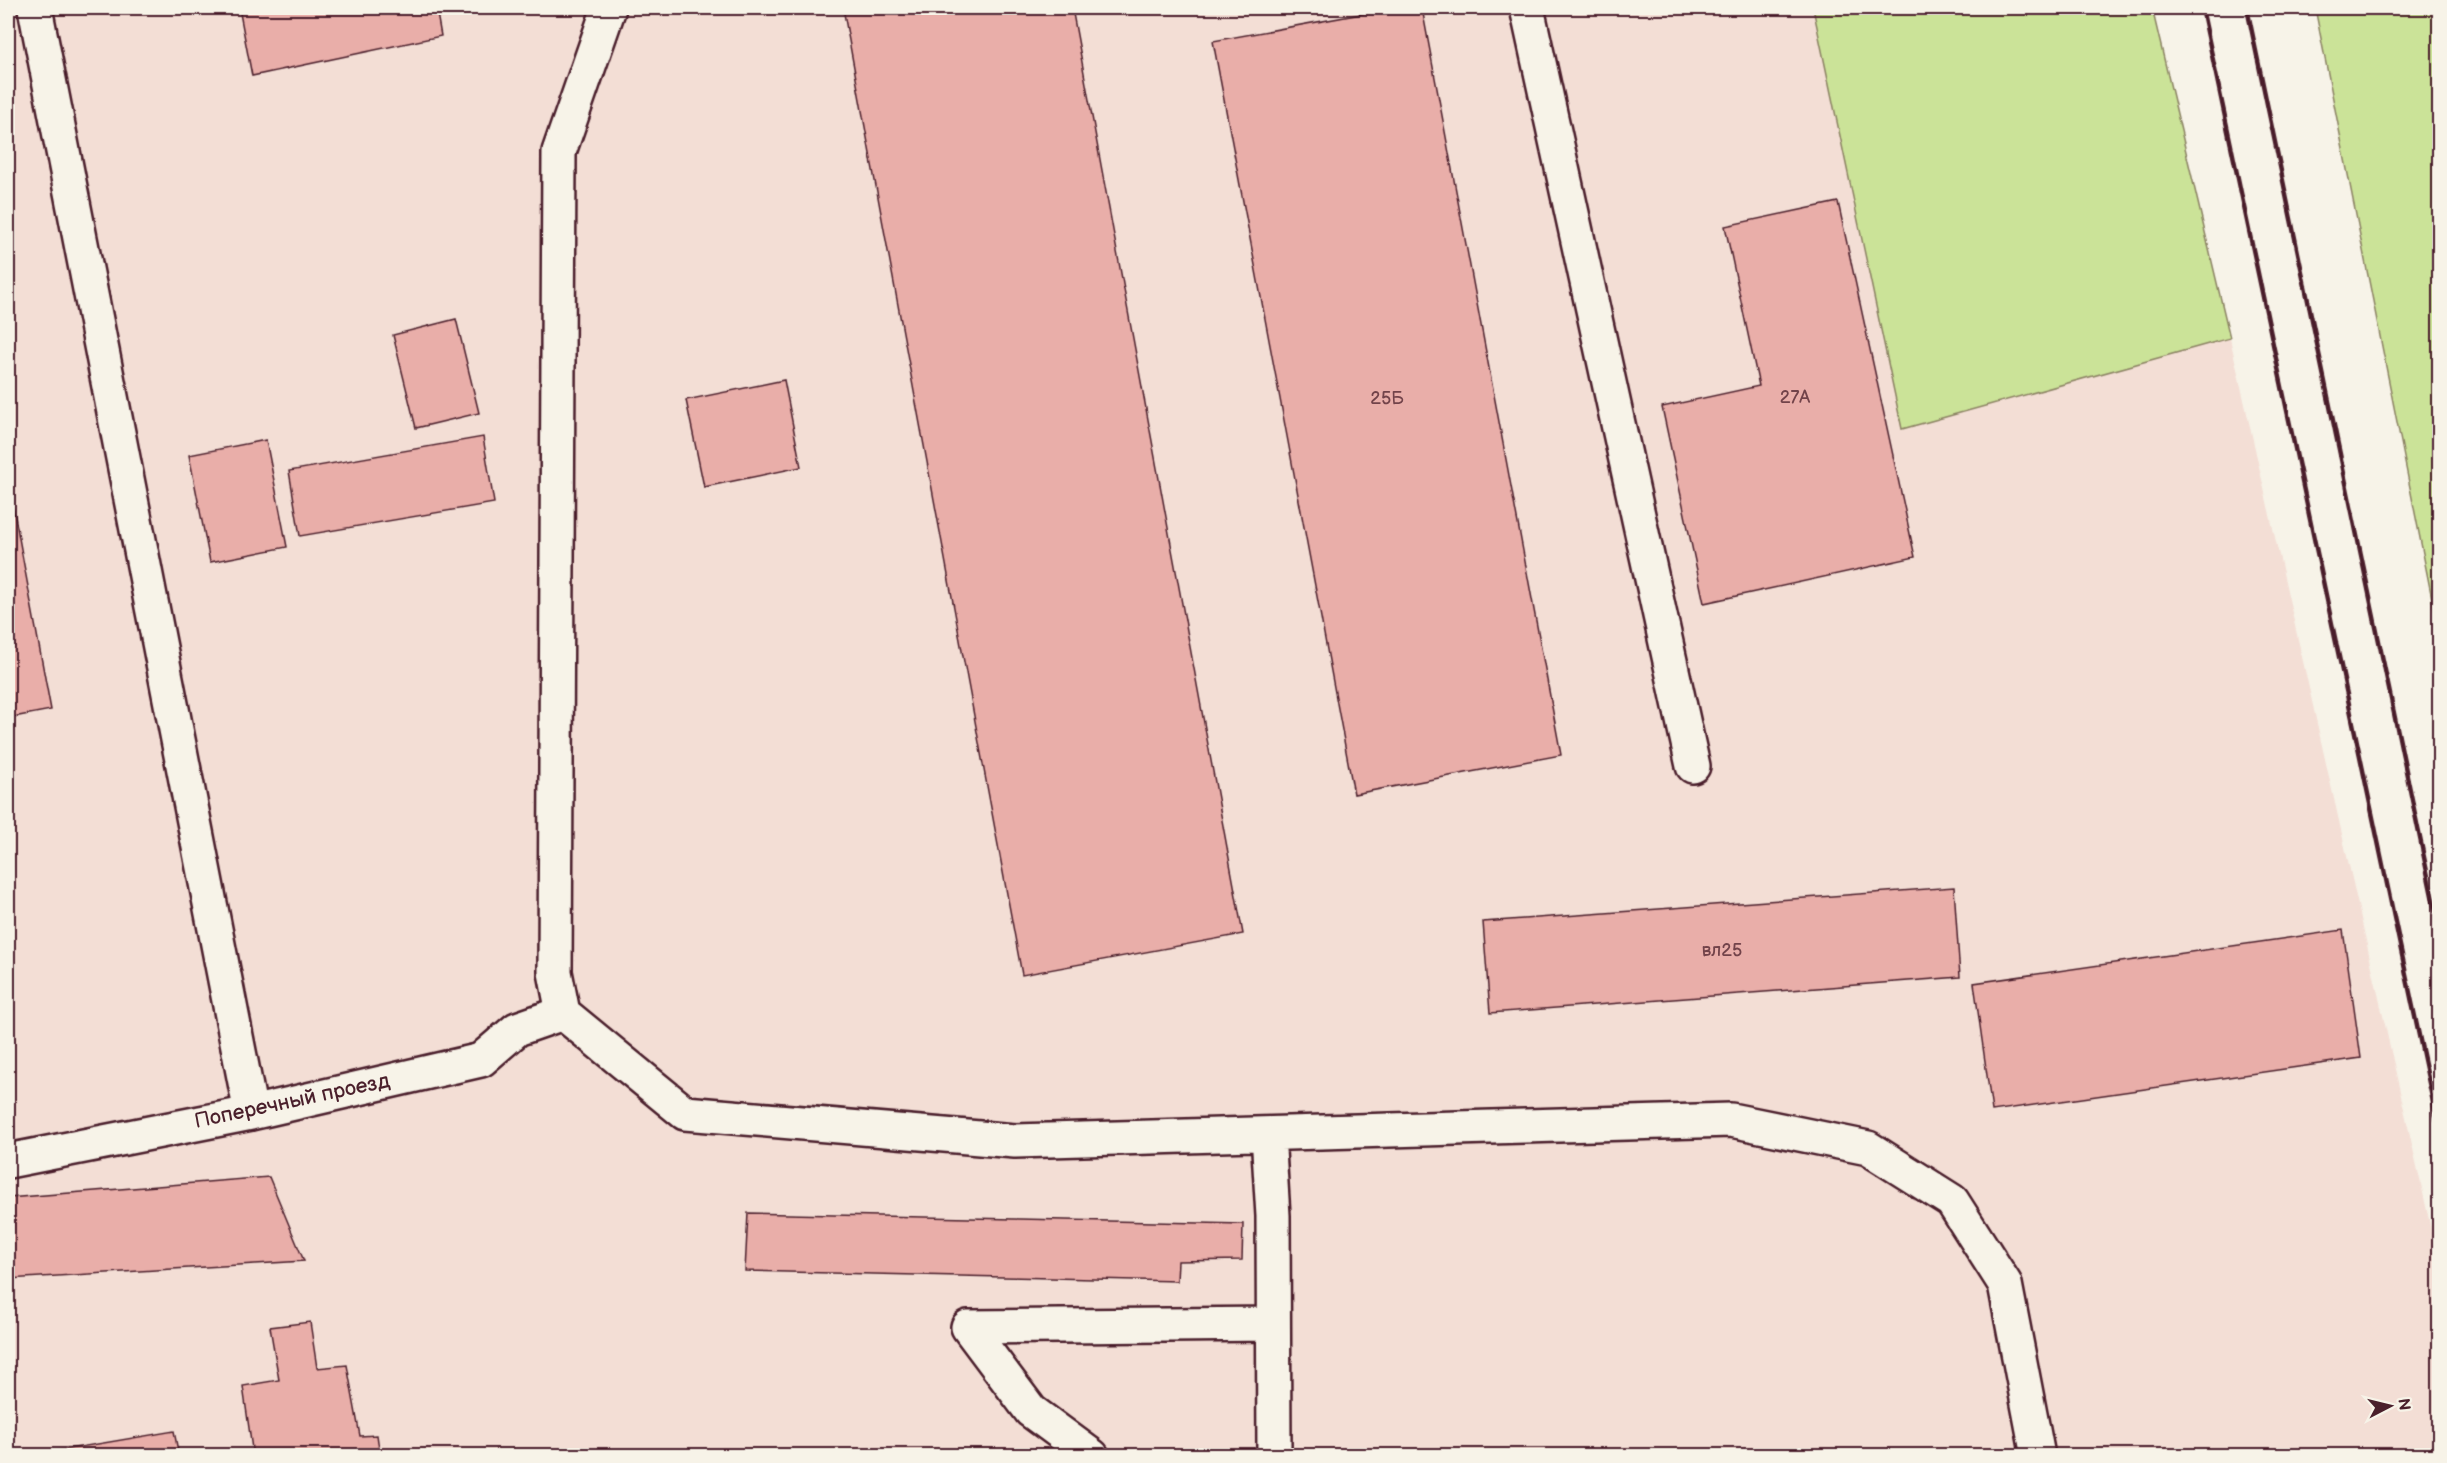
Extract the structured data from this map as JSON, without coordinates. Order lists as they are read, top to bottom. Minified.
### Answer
{"streets":{"street":["Поперечный проезд"]},"house_numbers":["27А","25Б","вл25"],"north":"right"}
